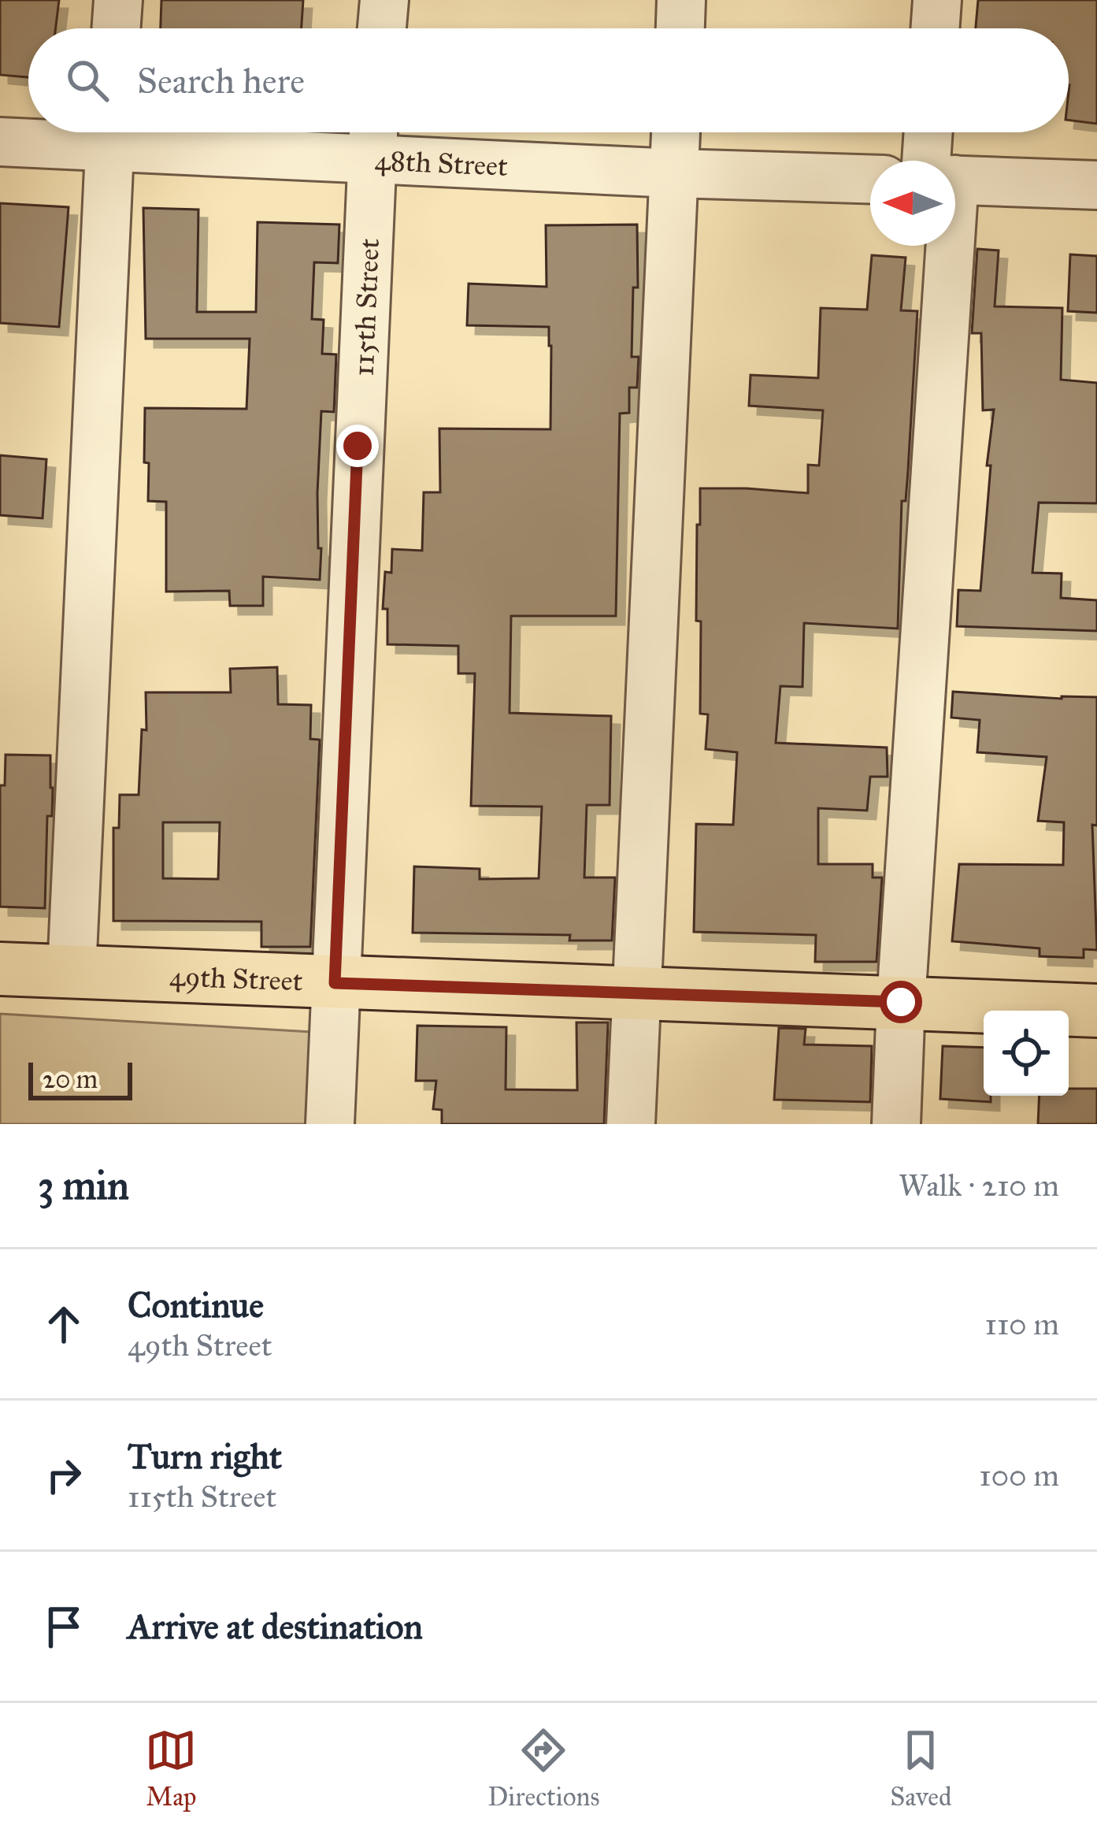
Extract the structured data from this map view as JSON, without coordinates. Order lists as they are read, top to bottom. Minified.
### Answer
{"streets":{"main road":["49th Street"],"street":["48th Street","115th Street"]},"crossings":[["48th Street","115th Street"],["115th Street","49th Street"]],"scale_bar":"20 m","north":"left","page":{"search":"Search here","scale":"20 m","heading":["3 min","Walk · 210 m"],"list":[["Continue","49th Street","110 m"],["Turn right","115th Street","100 m"],"Arrive at destination"],"nav":["Map","Directions","Saved"]}}
